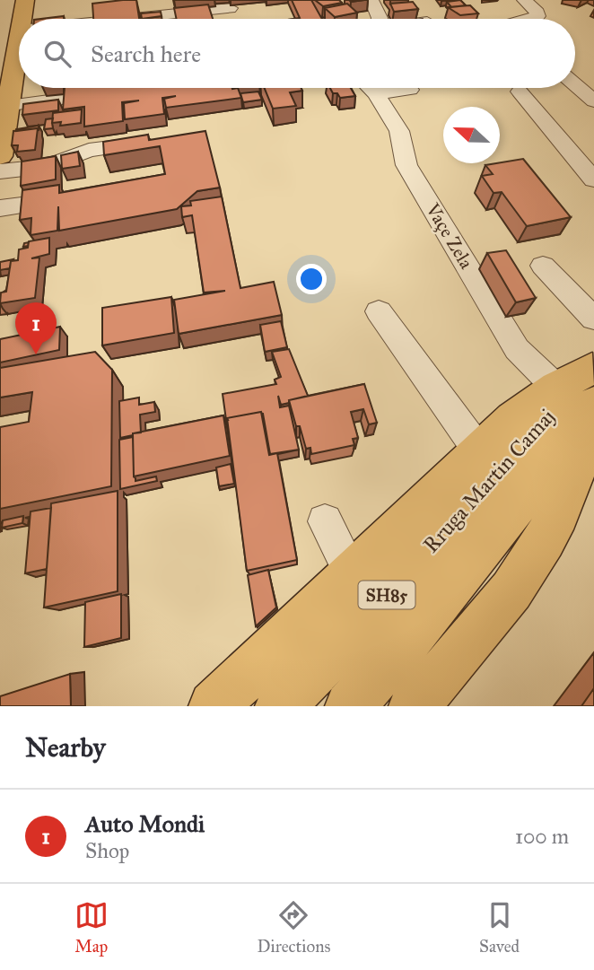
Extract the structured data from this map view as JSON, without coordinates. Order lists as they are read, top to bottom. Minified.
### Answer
{"streets":{"main road":["Rruga Martin Camaj","SH85"],"street":["Vaçe Zela"]},"north":"left","page":{"search":"Search here","pins":"1","heading":"Nearby","list":[{"mark":"1","name":"Auto Mondi","note":"Shop","value":"100 m"}],"nav":["Map","Directions","Saved"]}}
